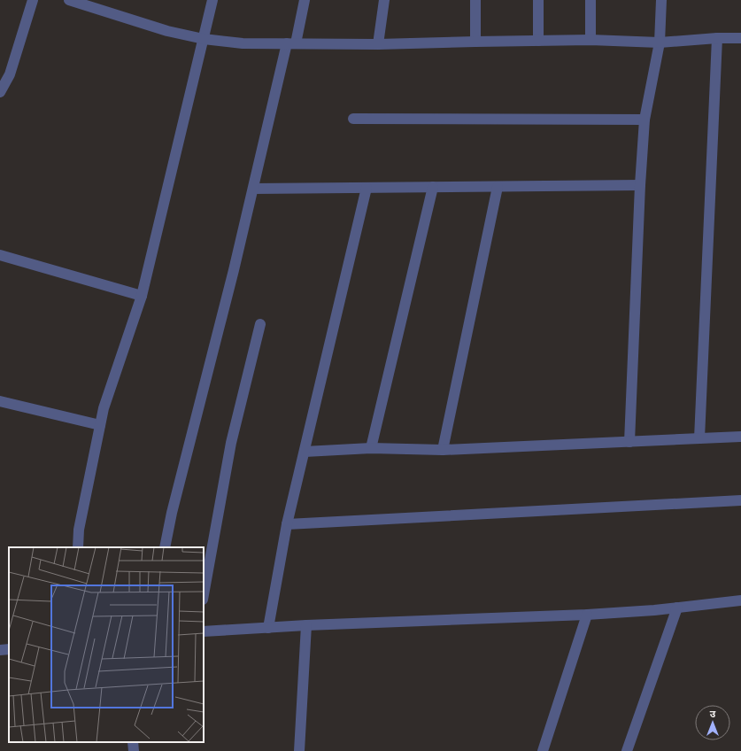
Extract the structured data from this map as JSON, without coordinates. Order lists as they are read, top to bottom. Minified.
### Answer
{"north":"top"}
